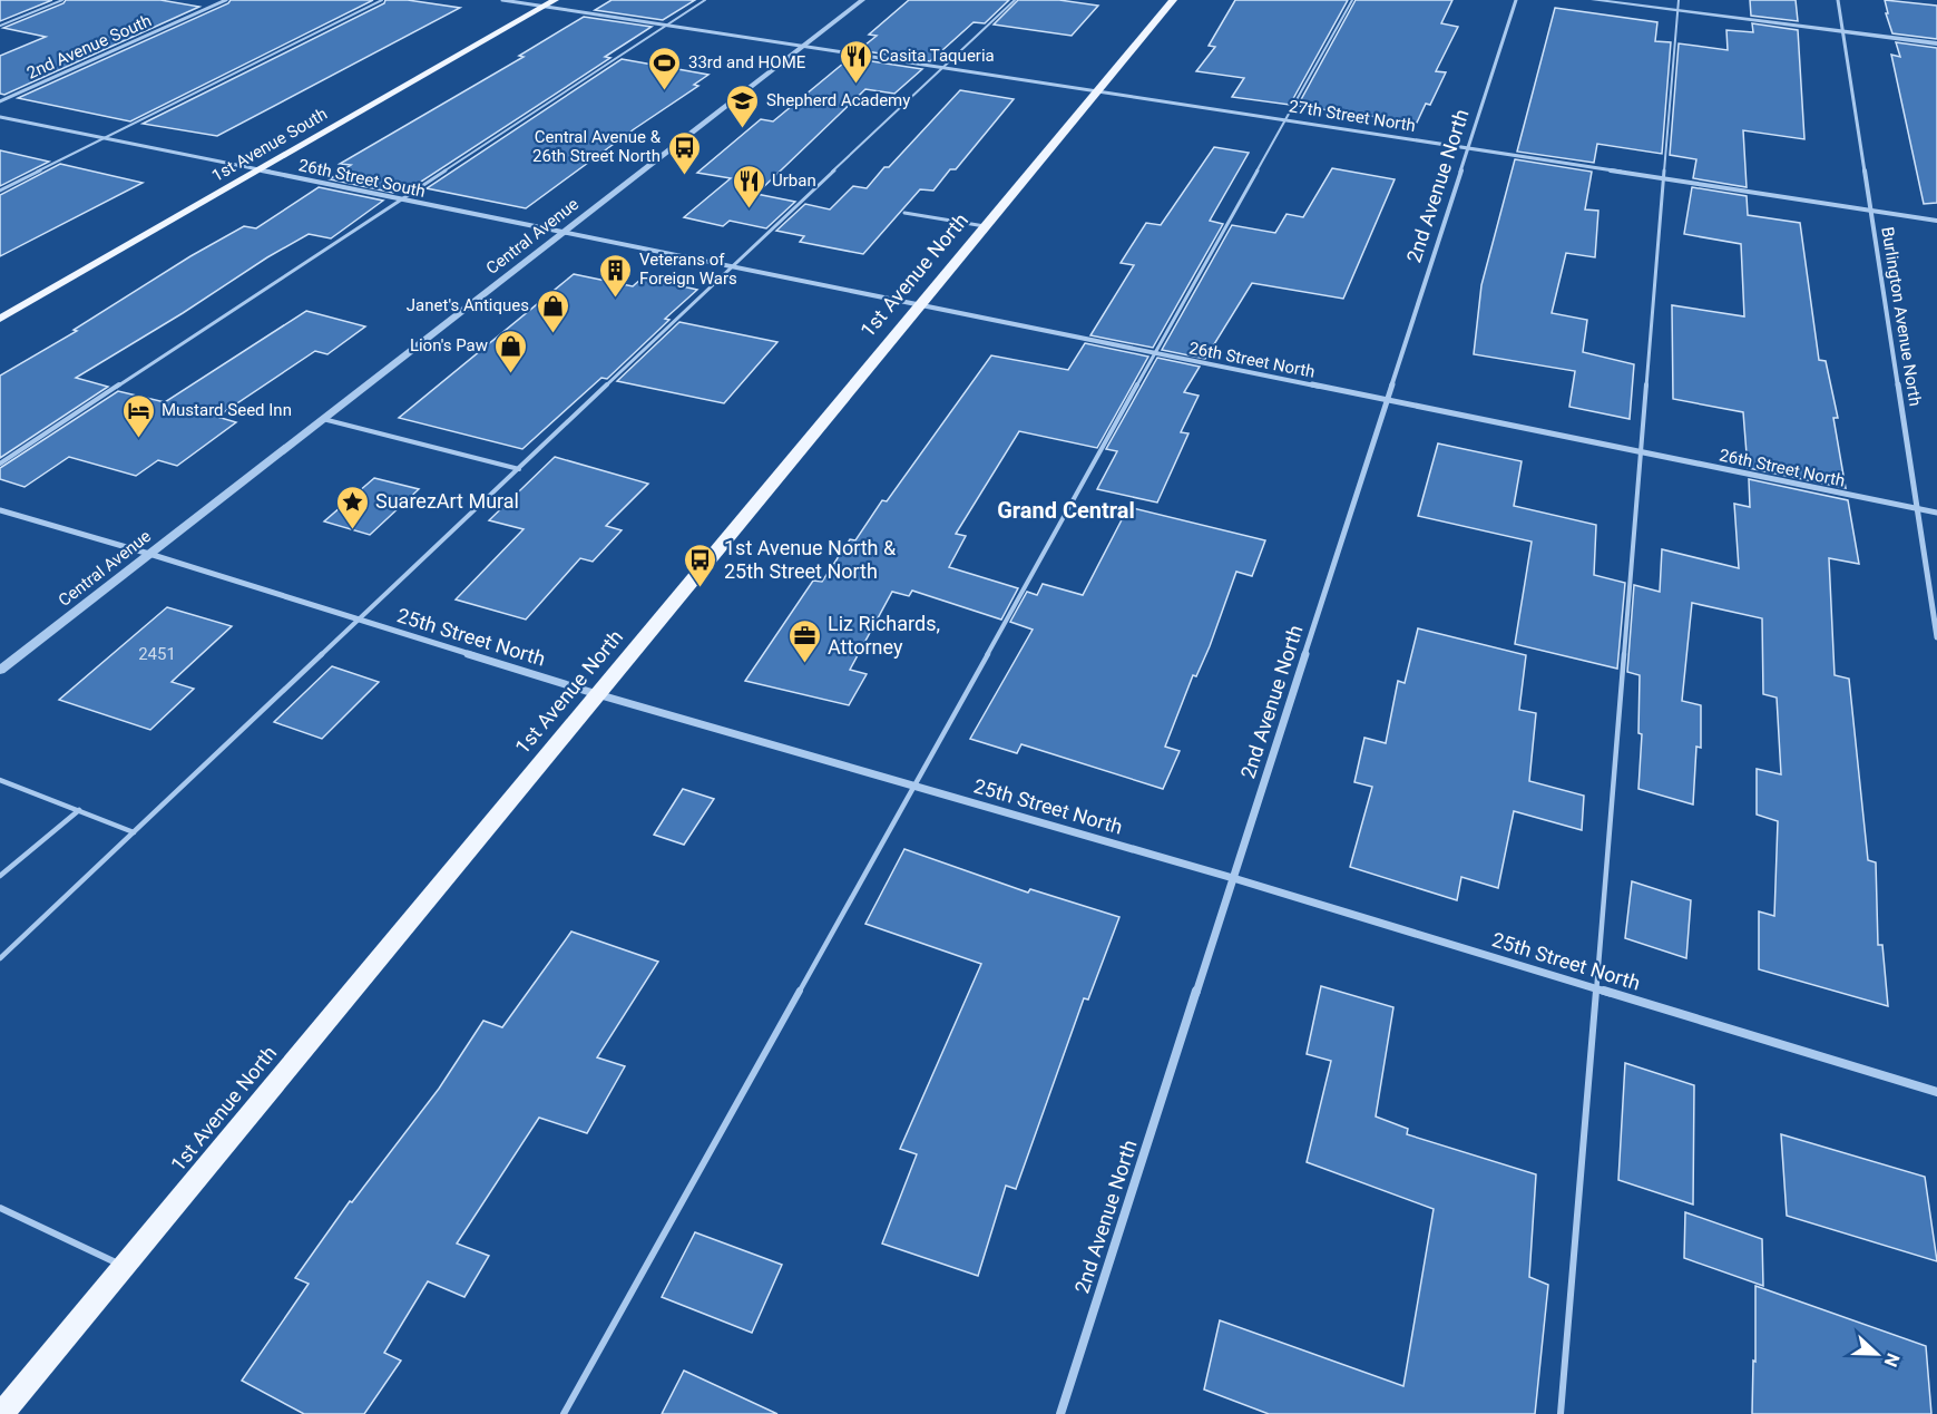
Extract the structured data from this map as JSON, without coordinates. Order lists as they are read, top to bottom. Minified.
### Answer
{"streets":{"main road":["1st Avenue South","1st Avenue North"],"street":["2nd Avenue South","27th Street North","26th Street South","2nd Avenue North","Central Avenue","Burlington Avenue North","26th Street North","25th Street North"]},"crossings":[["27th Street North","1st Avenue South"],["27th Street North","2nd Avenue North"],["27th Street North","Central Avenue"],["27th Street North","1st Avenue North"],["27th Street North","Burlington Avenue North"],["1st Avenue South","26th Street South"],["26th Street South","Central Avenue"],["26th Street South","26th Street North"],["2nd Avenue North","26th Street North"],["2nd Avenue North","25th Street North"],["Central Avenue","26th Street North"],["Central Avenue","25th Street North"],["1st Avenue North","26th Street North"],["1st Avenue North","25th Street North"],["Burlington Avenue North","26th Street North"]],"districts":["Grand Central"],"places":{"restaurant":["Casita Taqueria","Urban"],"sports":["33rd and HOME"],"school or university":["Shepherd Academy"],"bus stop":["Central Avenue & 26th Street North","1st Avenue North & 25th Street North"],"building":["Veterans of Foreign Wars"],"shop":["Janet's Antiques","Lion's Paw"],"hotel":["Mustard Seed Inn"],"place":["SuarezArt Mural"],"office":["Liz Richards, Attorney"]},"house_numbers":["2451"],"north":"right"}
